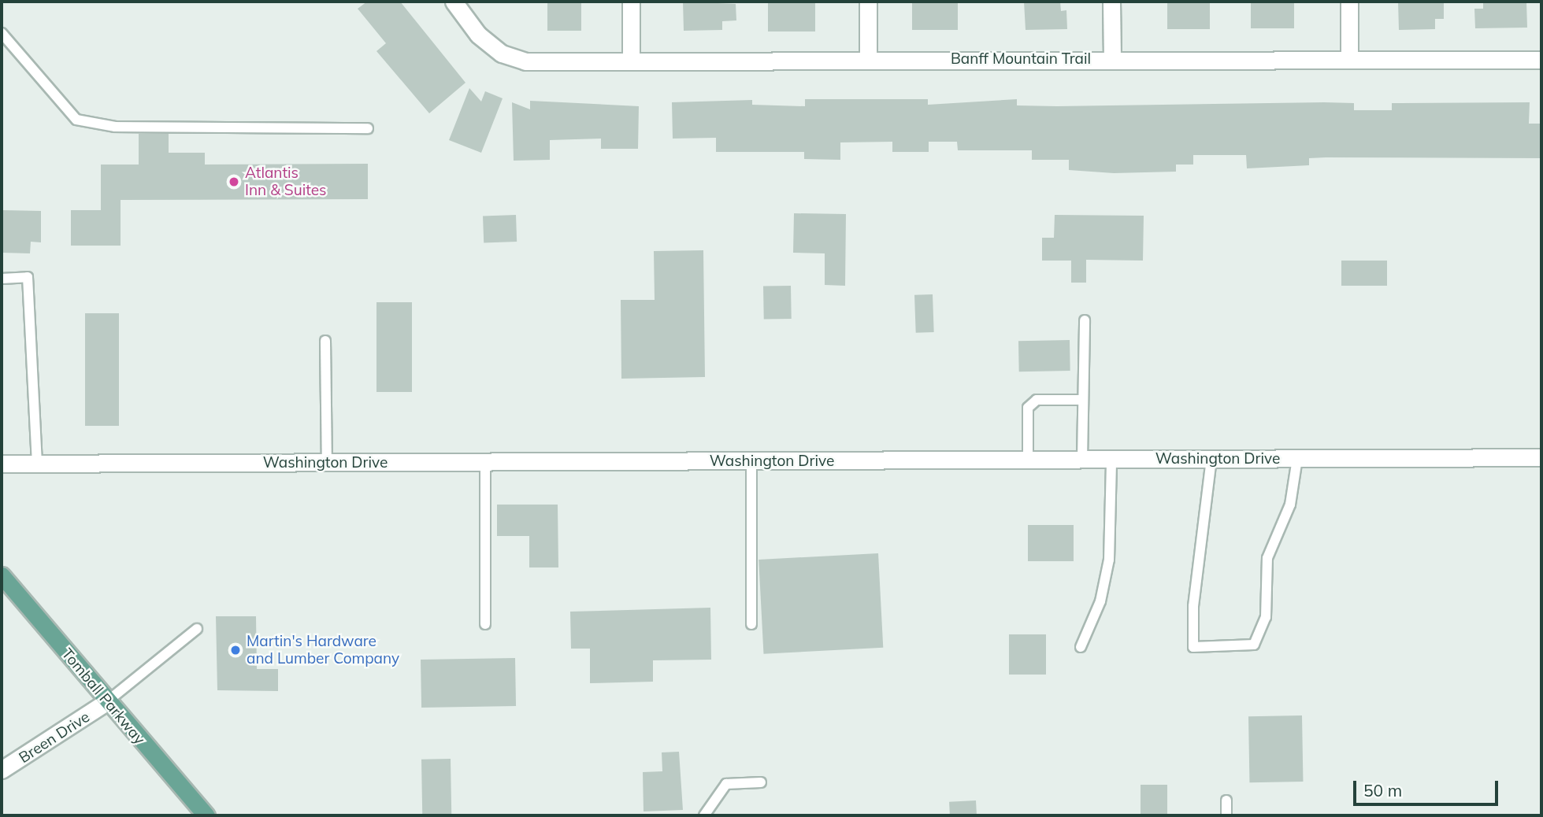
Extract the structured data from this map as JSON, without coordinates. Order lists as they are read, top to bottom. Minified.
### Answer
{"streets":{"main road":["Tomball Parkway"],"street":["Banff Mountain Trail","Washington Drive","Breen Drive"]},"crossings":[["Tomball Parkway","Breen Drive"]],"places":["Atlantis Inn & Suites","Martin's Hardware and Lumber Company"],"scale_bar":"50 m"}
